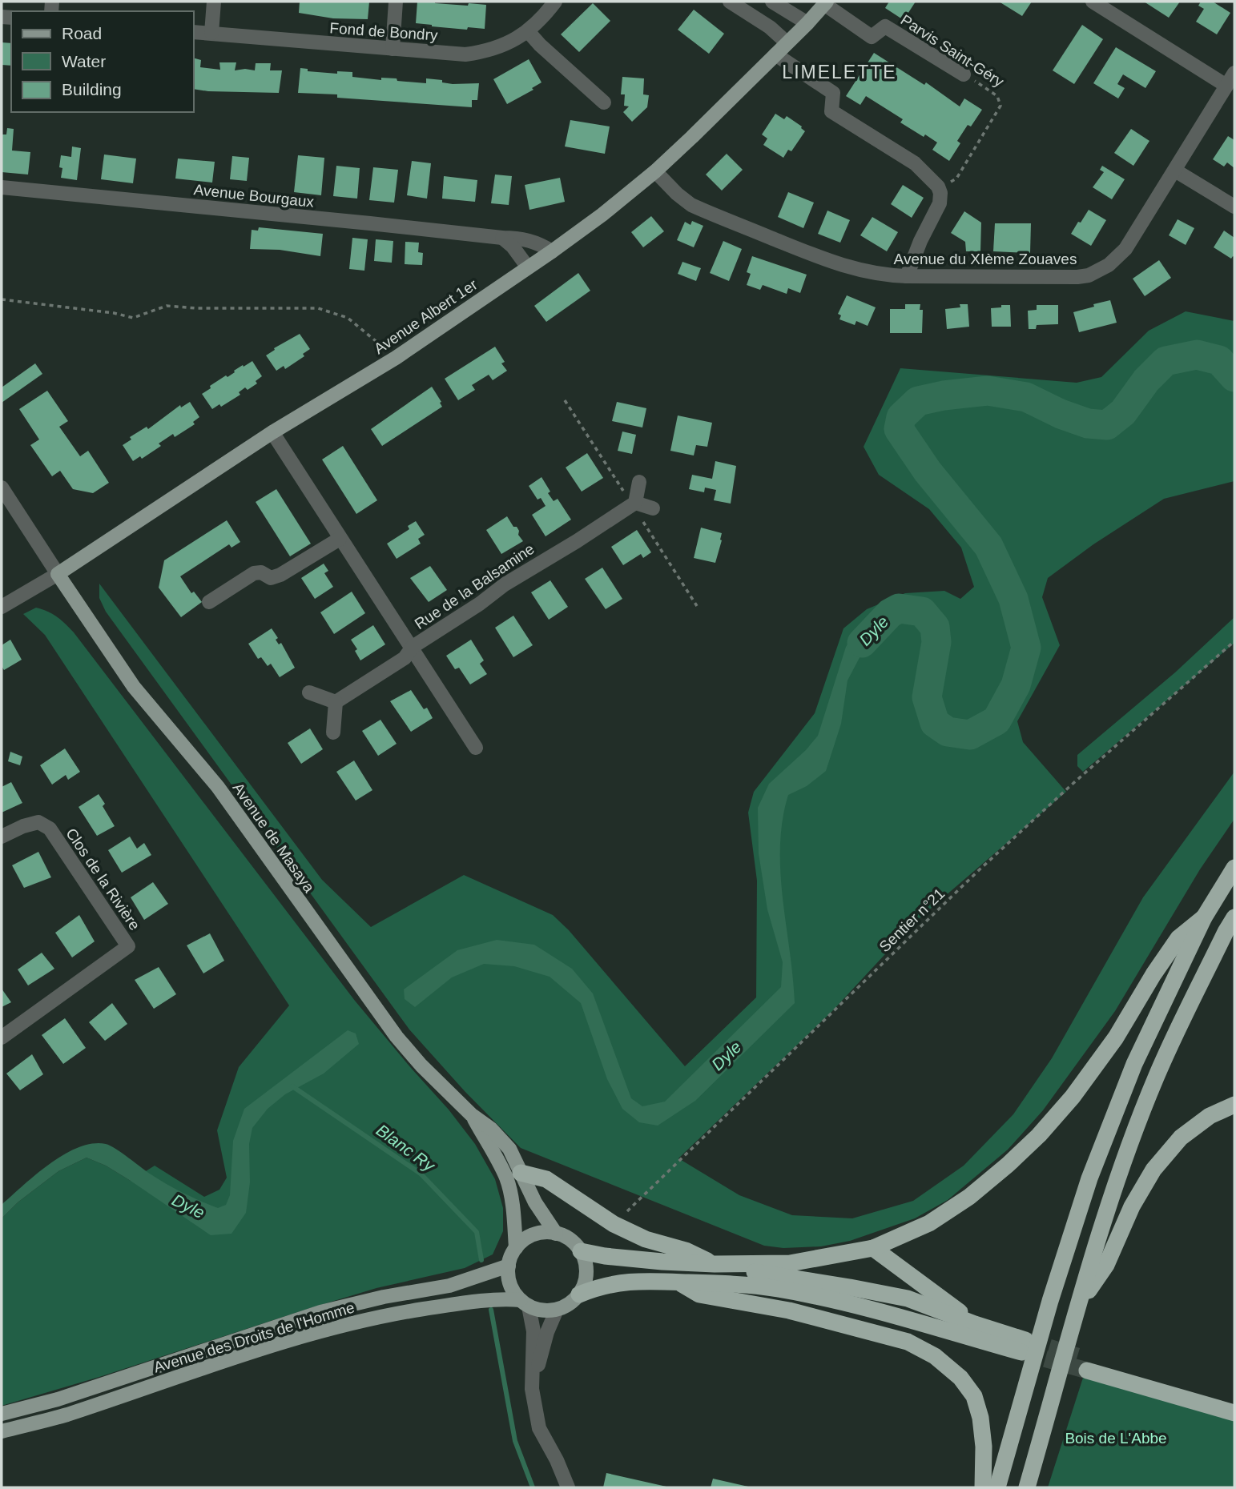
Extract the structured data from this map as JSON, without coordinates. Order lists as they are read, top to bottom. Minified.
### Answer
{"streets":{"main road":["Avenue Albert 1er","Avenue de Masaya","Avenue des Droits de l'Homme"],"street":["Fond de Bondry","Parvis Saint-Géry","Avenue Bourgaux","Avenue du XIème Zouaves","Rue de la Balsamine","Clos de la Rivière"],"path":["Sentier n°21"]},"crossings":[["Parvis Saint-Géry","Avenue Albert 1er"],["Avenue Bourgaux","Avenue Albert 1er"],["Avenue du XIème Zouaves","Avenue Albert 1er"],["Avenue Albert 1er","Avenue de Masaya"],["Avenue de Masaya","Avenue des Droits de l'Homme"]],"districts":["LIMELETTE"],"water":["Dyle","Blanc Ry"],"parks":["Bois de L'Abbe"],"legend":["Road","Water","Building"]}
